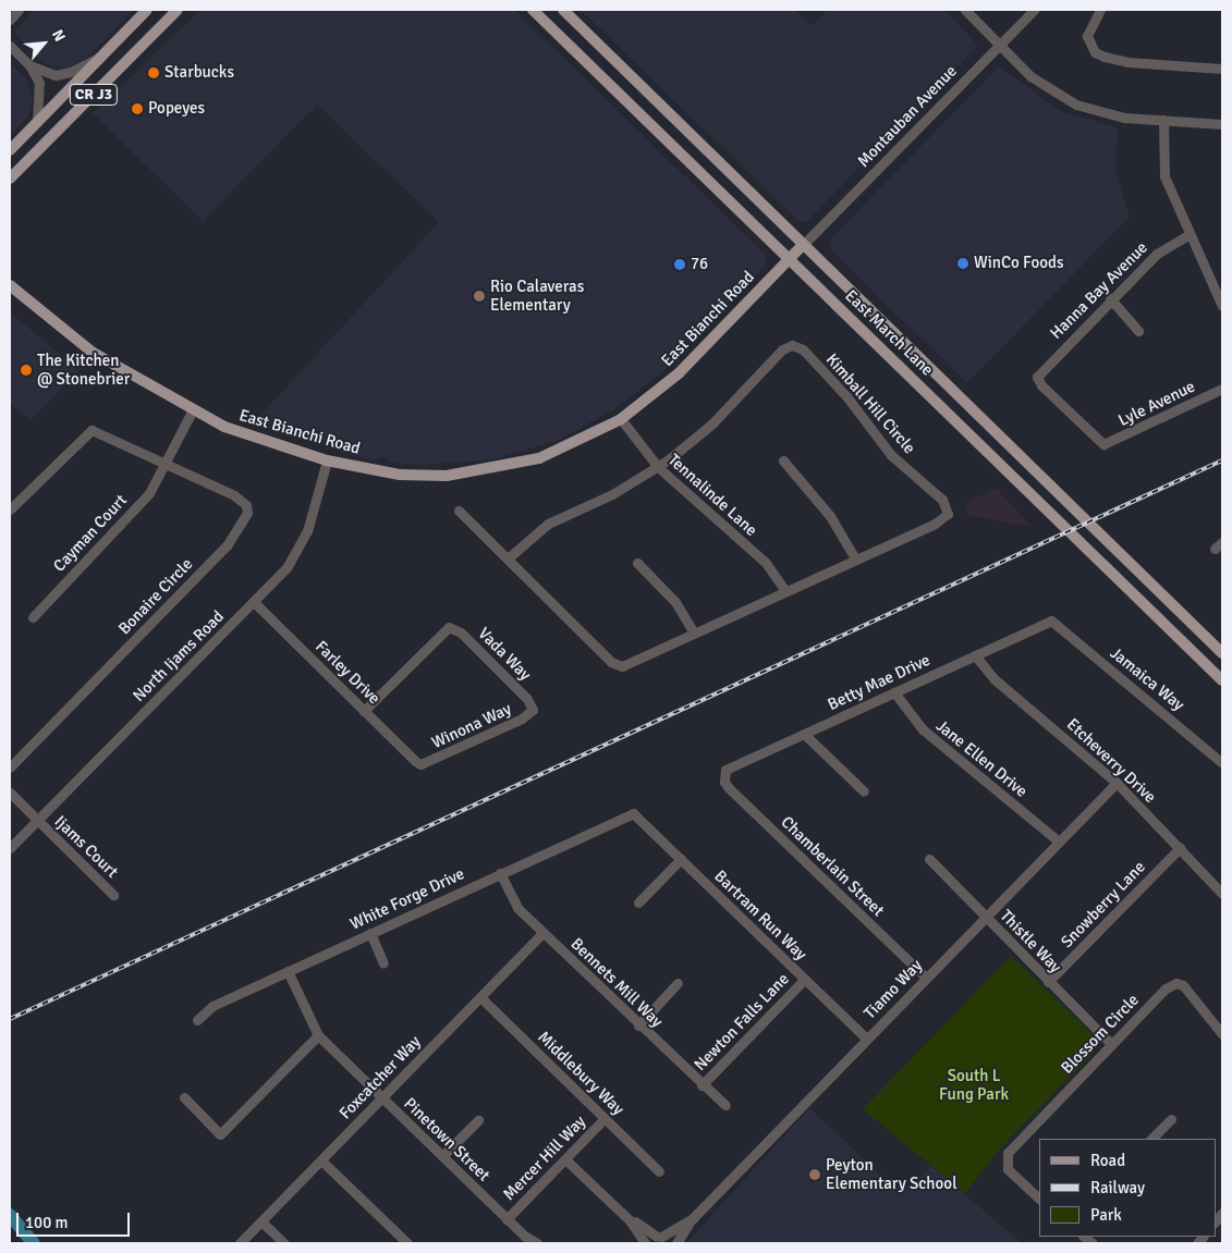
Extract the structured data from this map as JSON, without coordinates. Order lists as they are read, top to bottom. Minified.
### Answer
{"streets":{"main road":["CR J3","East Bianchi Road","East March Lane"],"street":["Montauban Avenue","Hanna Bay Avenue","Kimball Hill Circle","Lyle Avenue","Tennalinde Lane","Cayman Court","Bonaire Circle","Vada Way","North Ijams Road","Farley Drive","Jamaica Way","Betty Mae Drive","Winona Way","Jane Ellen Drive","Etcheverry Drive","Ijams Court","Chamberlain Street","White Forge Drive","Snowberry Lane","Bartram Run Way","Thistle Way","Bennets Mill Way","Tiamo Way","Newton Falls Lane","Blossom Circle","Middlebury Way","Foxcatcher Way","Pinetown Street","Mercer Hill Way"]},"crossings":[["Montauban Avenue","East Bianchi Road"],["Montauban Avenue","East March Lane"],["Hanna Bay Avenue","Lyle Avenue"],["East Bianchi Road","East March Lane"],["East Bianchi Road","Tennalinde Lane"],["East Bianchi Road","North Ijams Road"],["Kimball Hill Circle","Tennalinde Lane"],["Cayman Court","Bonaire Circle"],["Vada Way","Farley Drive"],["Vada Way","Winona Way"],["North Ijams Road","Farley Drive"],["North Ijams Road","Ijams Court"],["Farley Drive","Winona Way"],["Jamaica Way","Betty Mae Drive"],["Betty Mae Drive","Jane Ellen Drive"],["Betty Mae Drive","Etcheverry Drive"],["Betty Mae Drive","Chamberlain Street"],["Jane Ellen Drive","Tiamo Way"],["Etcheverry Drive","Snowberry Lane"],["Etcheverry Drive","Tiamo Way"],["Chamberlain Street","Tiamo Way"],["White Forge Drive","Bartram Run Way"],["White Forge Drive","Bennets Mill Way"],["White Forge Drive","Pinetown Street"],["Snowberry Lane","Thistle Way"],["Bartram Run Way","Tiamo Way"],["Bartram Run Way","Newton Falls Lane"],["Thistle Way","Tiamo Way"],["Thistle Way","Blossom Circle"],["Bennets Mill Way","Newton Falls Lane"],["Bennets Mill Way","Foxcatcher Way"],["Middlebury Way","Foxcatcher Way"],["Middlebury Way","Mercer Hill Way"],["Foxcatcher Way","Pinetown Street"],["Pinetown Street","Mercer Hill Way"]],"parks":["South L Fung Park"],"places":["Starbucks","Popeyes","WinCo Foods","76","Rio Calaveras Elementary","The Kitchen @ Stonebrier","Peyton Elementary School"],"legend":["Road","Railway","Park"],"scale_bar":"100 m","north":"top right"}
